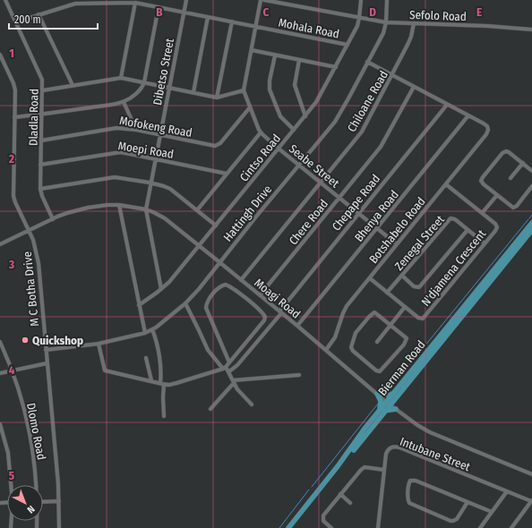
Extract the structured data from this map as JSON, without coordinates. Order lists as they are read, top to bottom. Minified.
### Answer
{"streets":{"main road":["Bierman Road"],"street":["Sefolo Road","Mohala Road","Dibetso Street","Chiloane Road","Dladla Road","Mofokeng Road","Moepi Road","Cintso Road","Seabe Street","Chepape Road","Hattingh Drive","Bhenya Road","Chere Road","Botshabelo Road","Zenegal Street","N'djamena Crescent","M C Botha Drive","Moagi Road","Dlomo Road","Intubane Street"]},"crossings":[["Sefolo Road","Chiloane Road"],["Sefolo Road","Cintso Road"],["Sefolo Road","Hattingh Drive"],["Mohala Road","Dibetso Street"],["Mohala Road","Dladla Road"],["Mohala Road","Cintso Road"],["Dibetso Street","Mofokeng Road"],["Dibetso Street","Moepi Road"],["Dibetso Street","Moagi Road"],["Chiloane Road","Seabe Street"],["Chiloane Road","Moagi Road"],["Dladla Road","Mofokeng Road"],["Dladla Road","Moepi Road"],["Dladla Road","Moagi Road"],["Mofokeng Road","Seabe Street"],["Cintso Road","Seabe Street"],["Cintso Road","Moagi Road"],["Seabe Street","Chepape Road"],["Seabe Street","Hattingh Drive"],["Seabe Street","Bhenya Road"],["Seabe Street","Chere Road"],["Seabe Street","Botshabelo Road"],["Chepape Road","Moagi Road"],["Hattingh Drive","M C Botha Drive"],["Hattingh Drive","Moagi Road"],["Bhenya Road","Botshabelo Road"],["Bhenya Road","Moagi Road"],["Chere Road","Moagi Road"],["Botshabelo Road","N'djamena Crescent"],["Botshabelo Road","Moagi Road"],["Zenegal Street","N'djamena Crescent"],["M C Botha Drive","Moagi Road"],["Moagi Road","Bierman Road"]],"places":["Quickshop"],"scale_bar":"200 m","north":"bottom right","grid":{"columns":["B","C","D","E"],"rows":["1","2","3","4","5"]}}
